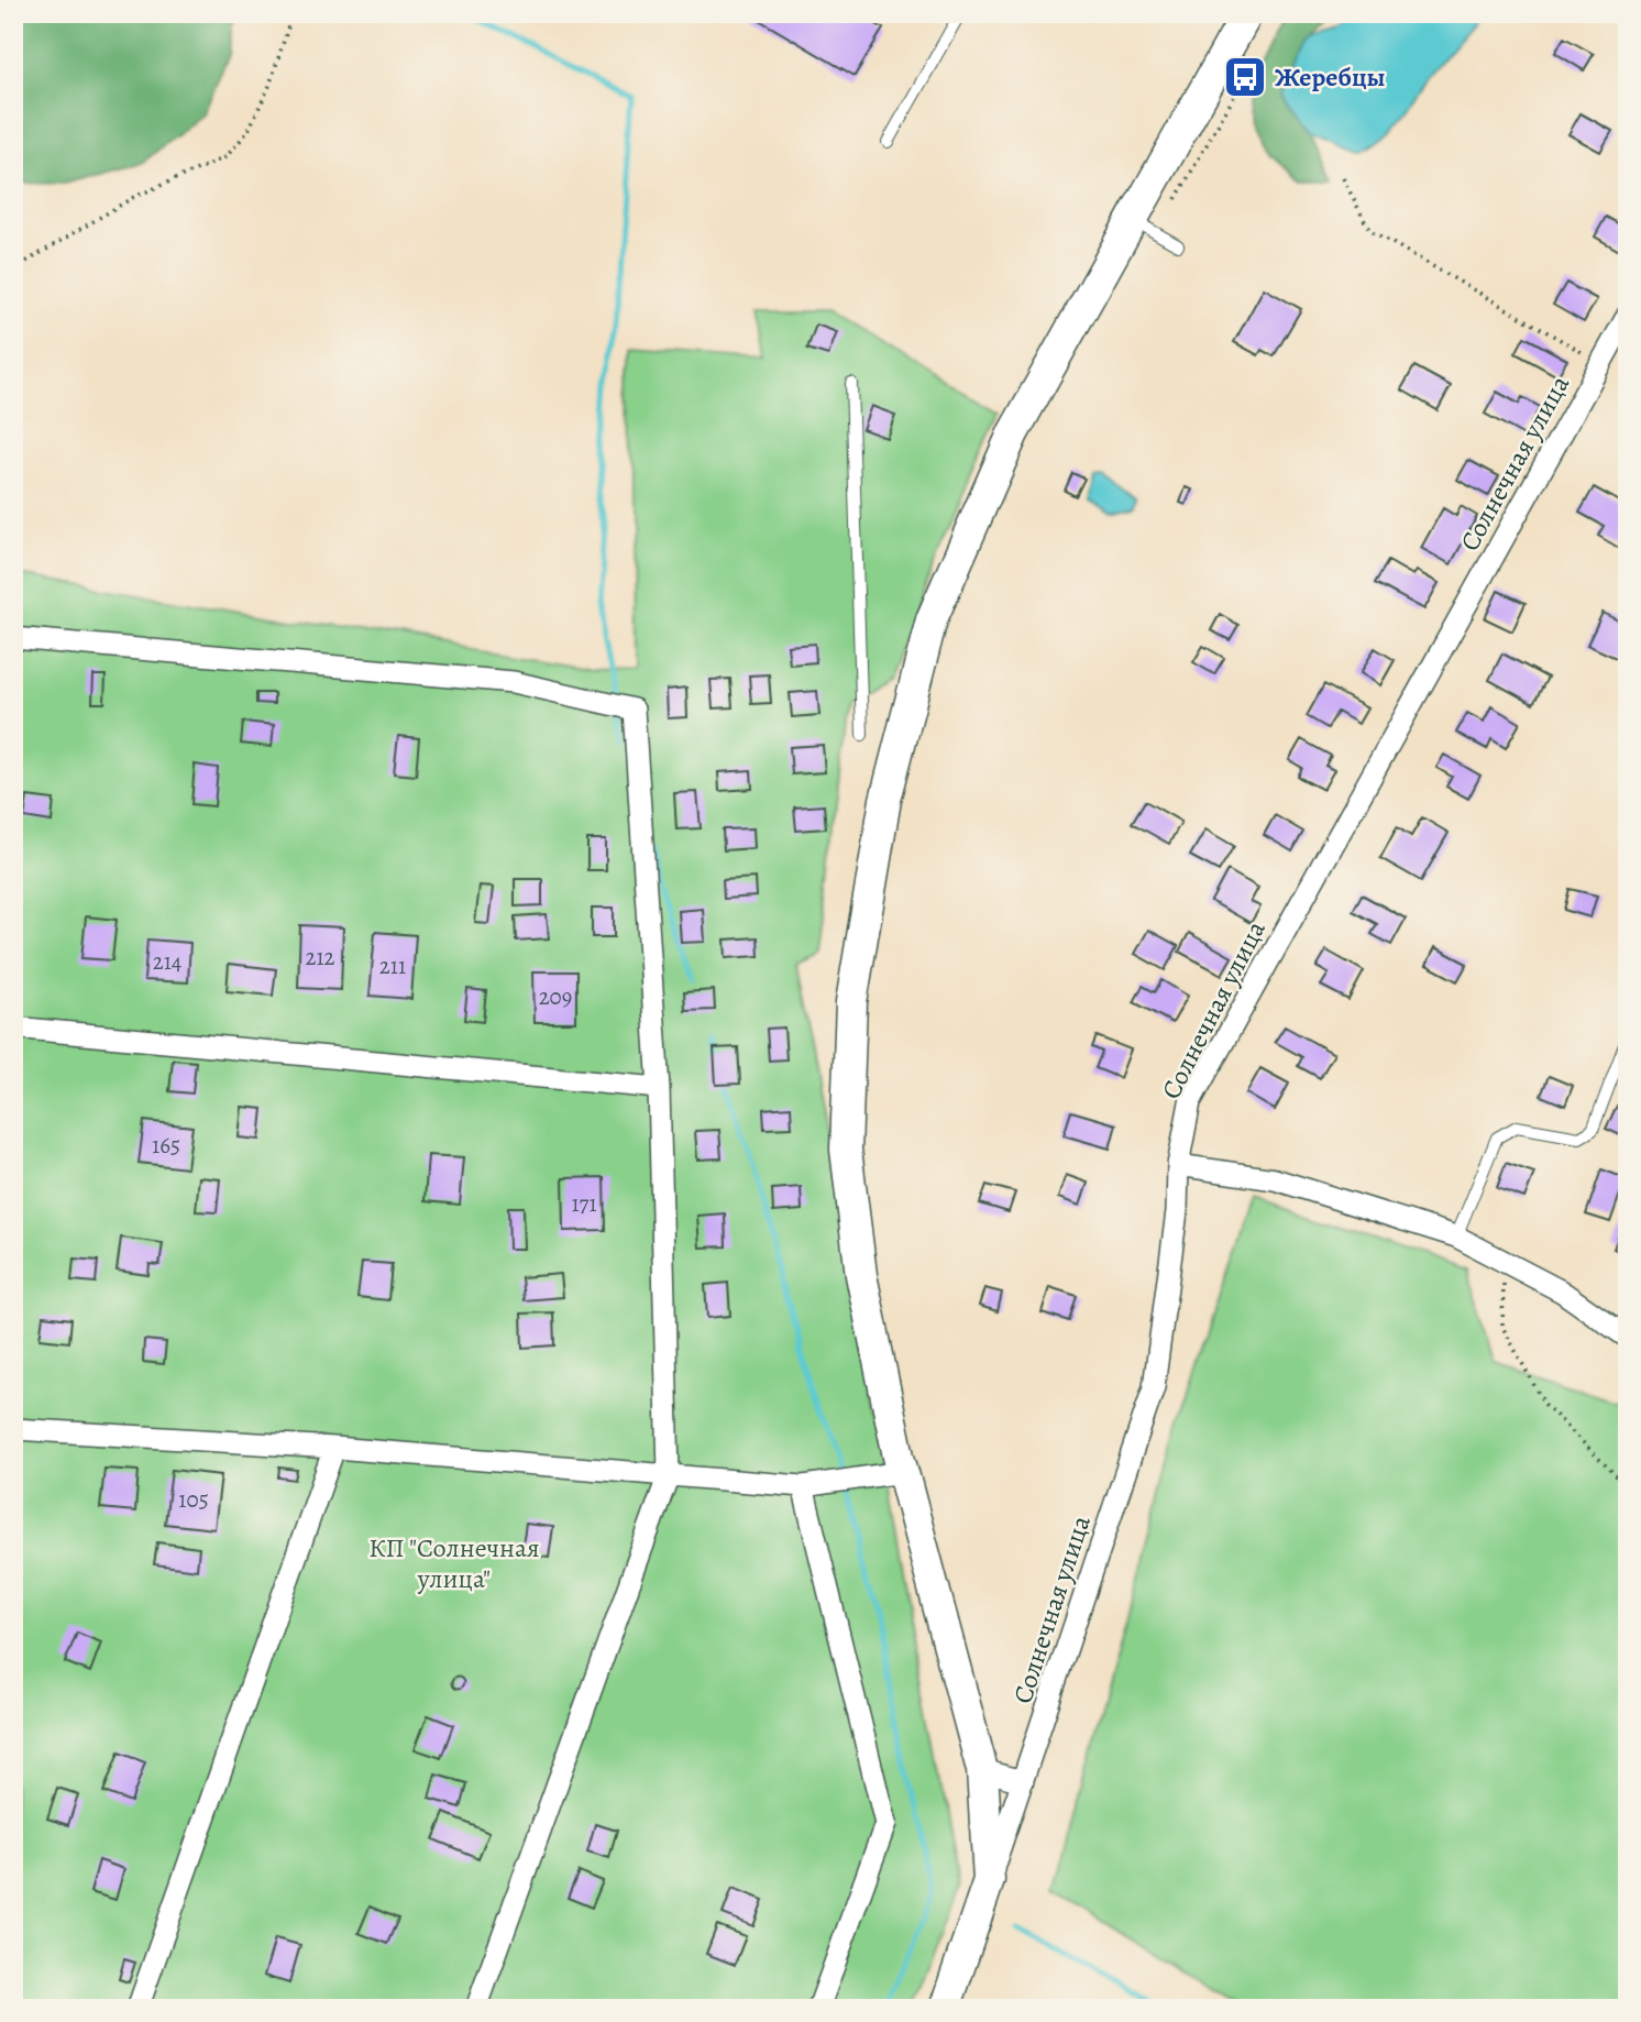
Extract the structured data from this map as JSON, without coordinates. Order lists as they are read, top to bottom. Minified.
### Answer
{"streets":{"street":["Солнечная улица"]},"parks":["КП \"Солнечная улица\""],"places":{"bus stop":["Жеребцы"]},"house_numbers":["212","214","211","209","165","171","105"]}
